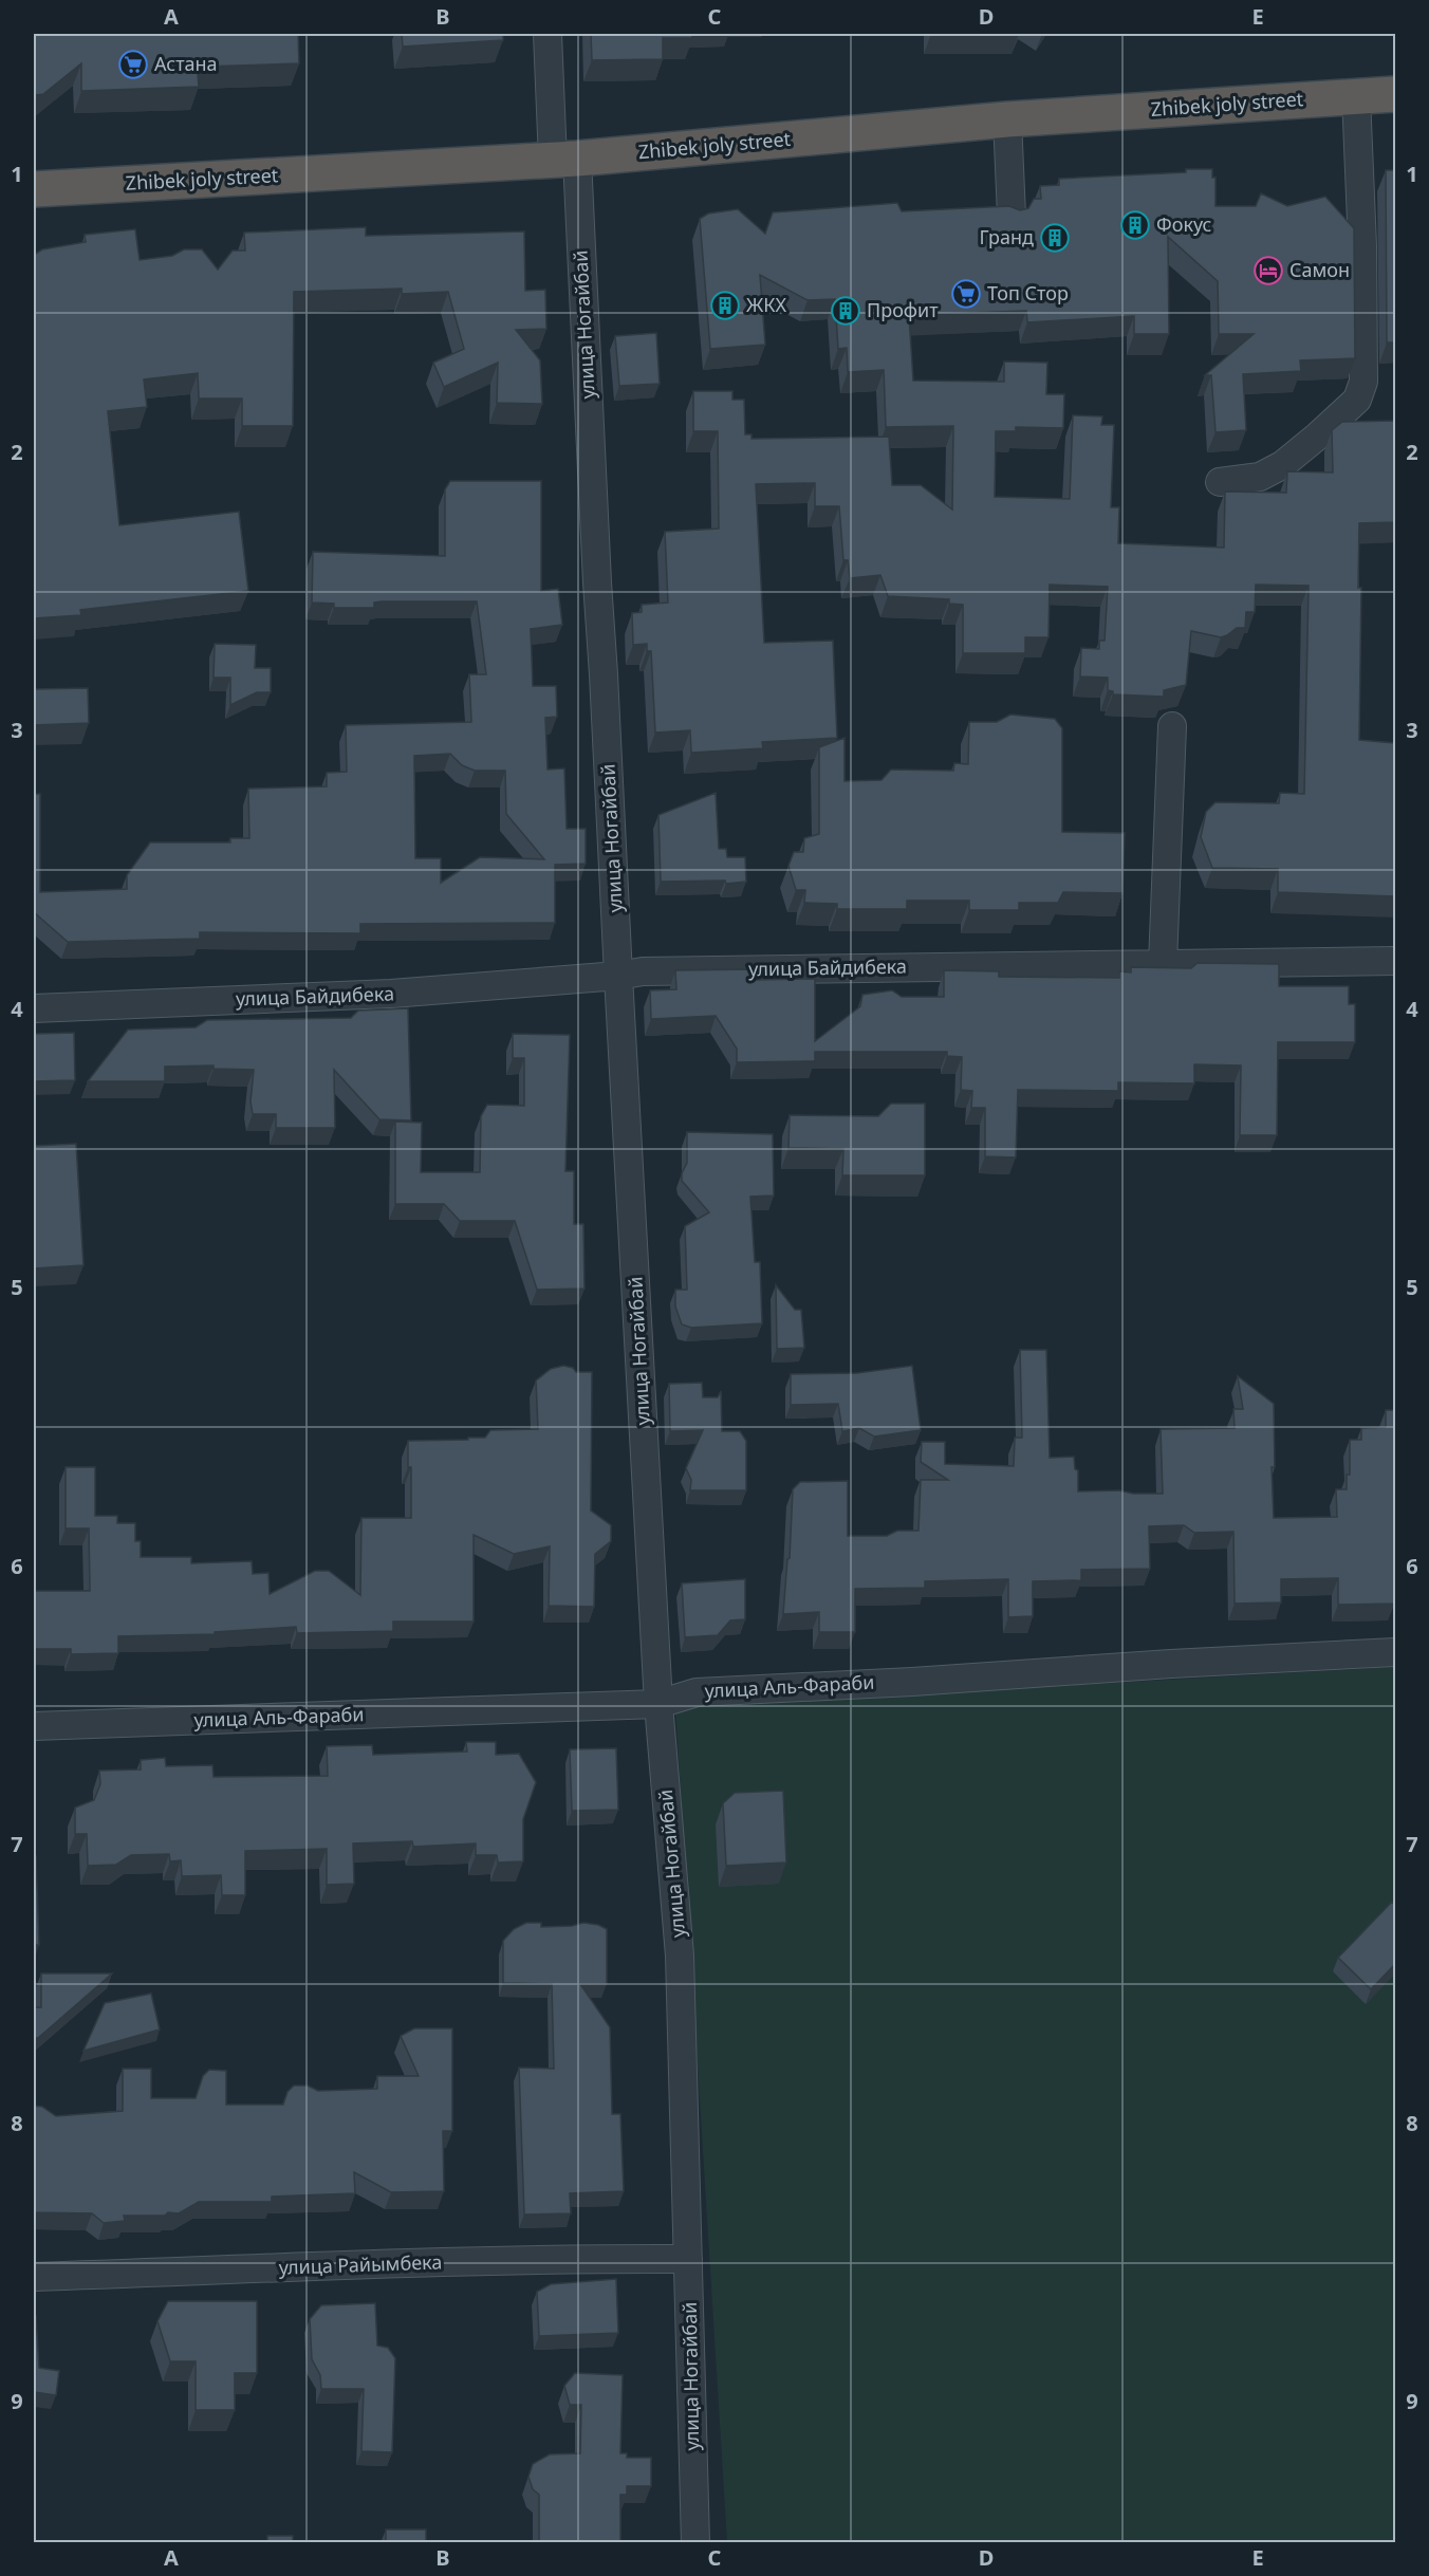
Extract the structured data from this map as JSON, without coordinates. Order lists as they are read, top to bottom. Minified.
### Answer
{"streets":{"highway":["Zhibek joly street"],"street":["улица Ногайбай","улица Байдибека","улица Аль-Фараби","улица Райымбека"]},"crossings":[["Zhibek joly street","улица Ногайбай"],["улица Ногайбай","улица Байдибека"],["улица Ногайбай","улица Аль-Фараби"],["улица Ногайбай","улица Райымбека"]],"places":{"supermarket":["Астана","Топ Стор"],"building":["Фокус","Гранд","ЖКХ","Профит"],"hotel":["Самон"]},"grid":{"columns":["A","B","C","D","E"],"rows":["1","2","3","4","5","6","7","8","9"]}}
